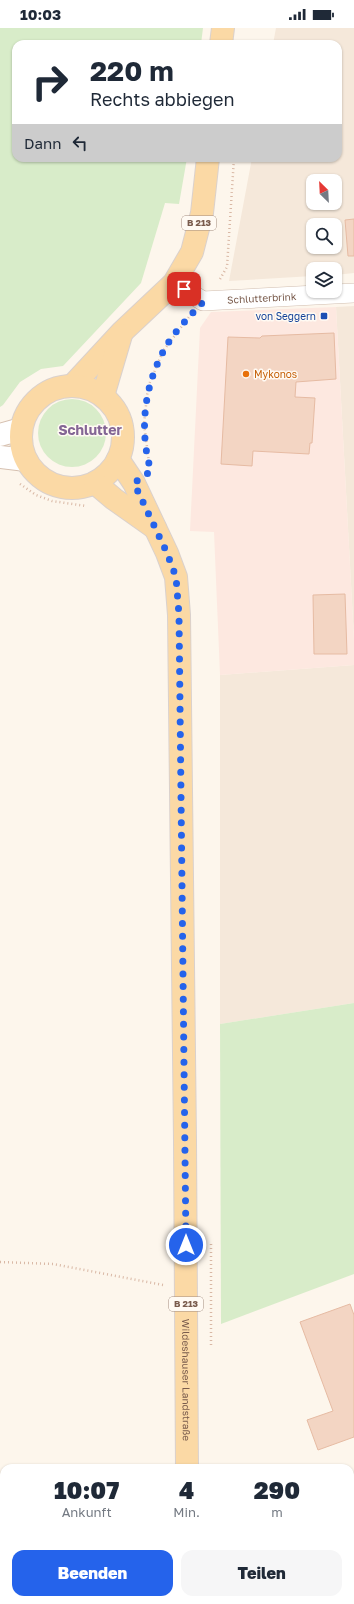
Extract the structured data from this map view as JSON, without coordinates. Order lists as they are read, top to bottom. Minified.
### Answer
{"streets":{"main road":["B 213","Wildeshauser Landstraße"],"street":["Schlutterbrink"]},"crossings":[["B 213","Wildeshauser Landstraße"]],"districts":["Schlutter"],"places":{"transit":["von Seggern"],"other":["Mykonos"]},"north":"top left","page":{"status":"10:03","turn":["220 m","Rechts abbiegen"],"then":"Dann","eta":["10:07","Ankunft","4","Min.","290","m"],"buttons":["Beenden","Teilen"]}}
